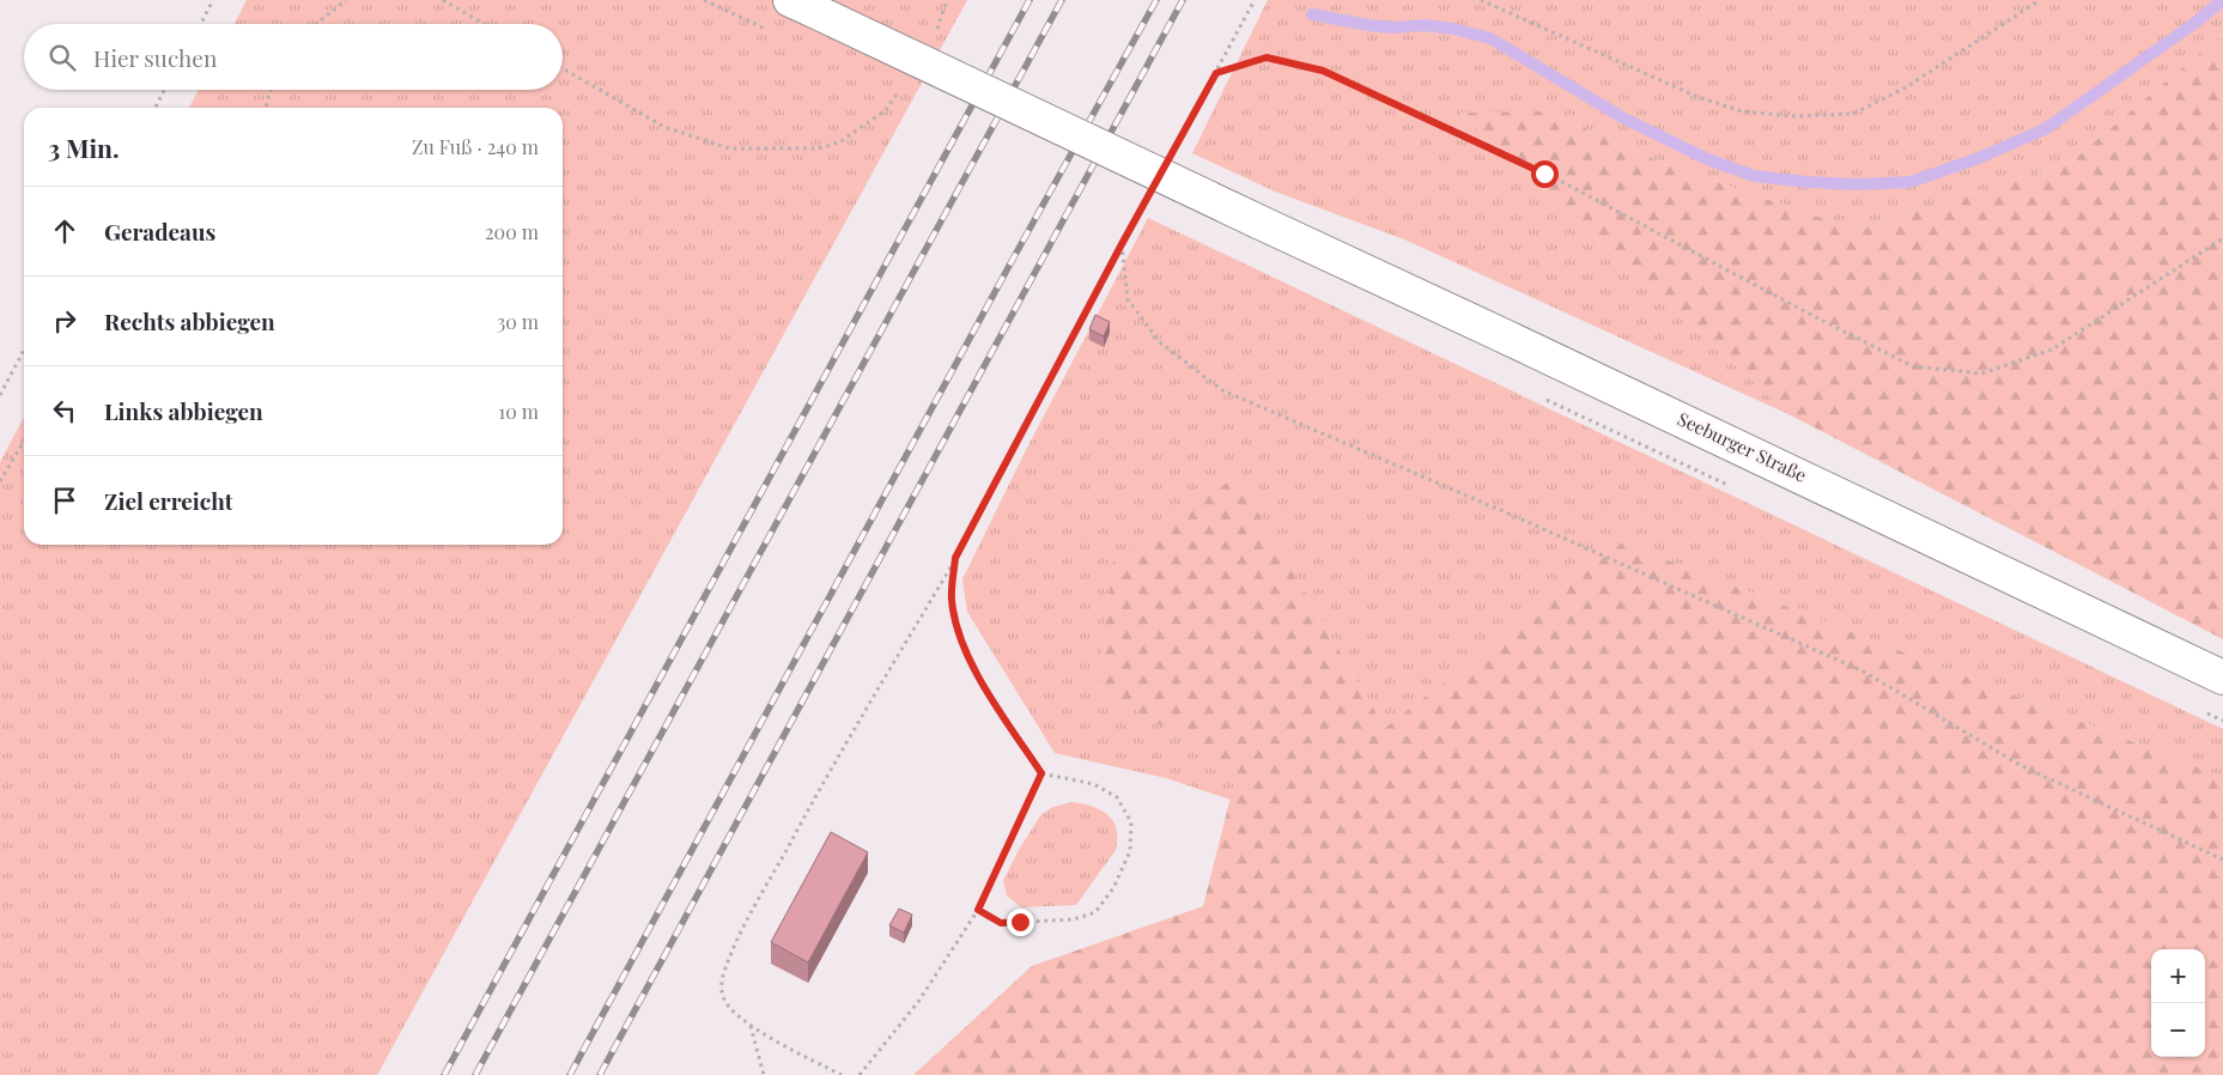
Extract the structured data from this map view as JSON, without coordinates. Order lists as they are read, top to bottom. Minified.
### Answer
{"streets":{"main road":["Seeburger Straße"]},"page":{"search":"Hier suchen","heading":["3 Min.","Zu Fuß · 240 m"],"list":[["Geradeaus","200 m"],["Rechts abbiegen","30 m"],["Links abbiegen","10 m"],"Ziel erreicht"],"map_buttons":["+","−"]}}
